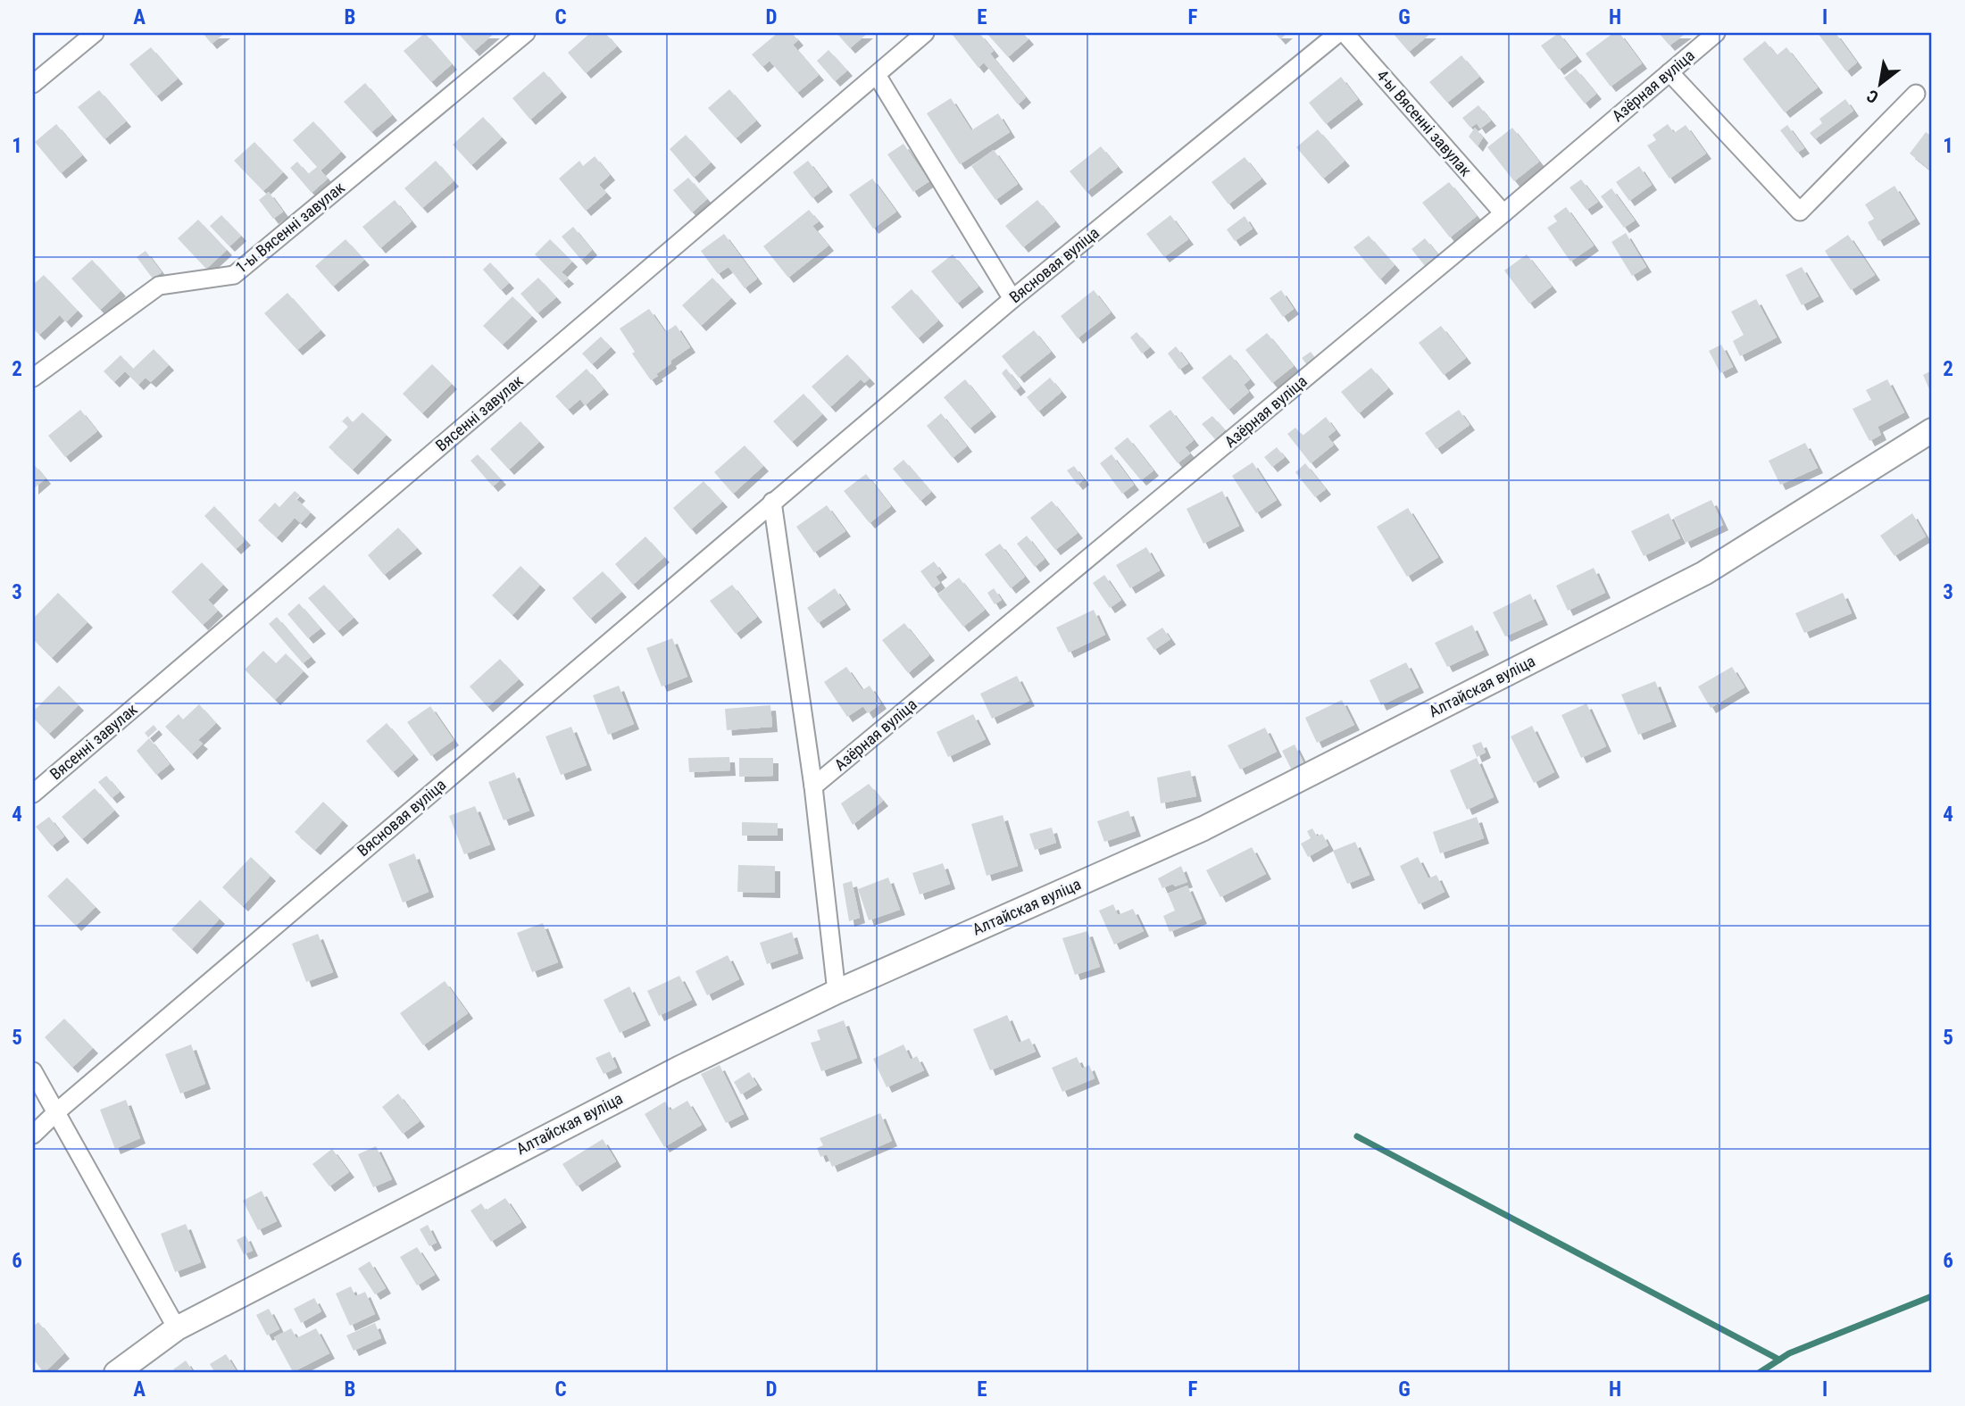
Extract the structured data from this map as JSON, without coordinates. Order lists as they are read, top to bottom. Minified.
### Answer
{"streets":{"main road":["Алтайская вуліца"],"street":["Азёрная вуліца","4-ы Вясенні завулак","1-ы Вясенні завулак","Вясновая вуліца","Вясенні завулак"]},"crossings":[["Азёрная вуліца","4-ы Вясенні завулак"]],"north":"bottom left","grid":{"columns":["A","B","C","D","E","F","G","H","I"],"rows":["1","2","3","4","5","6"]}}
